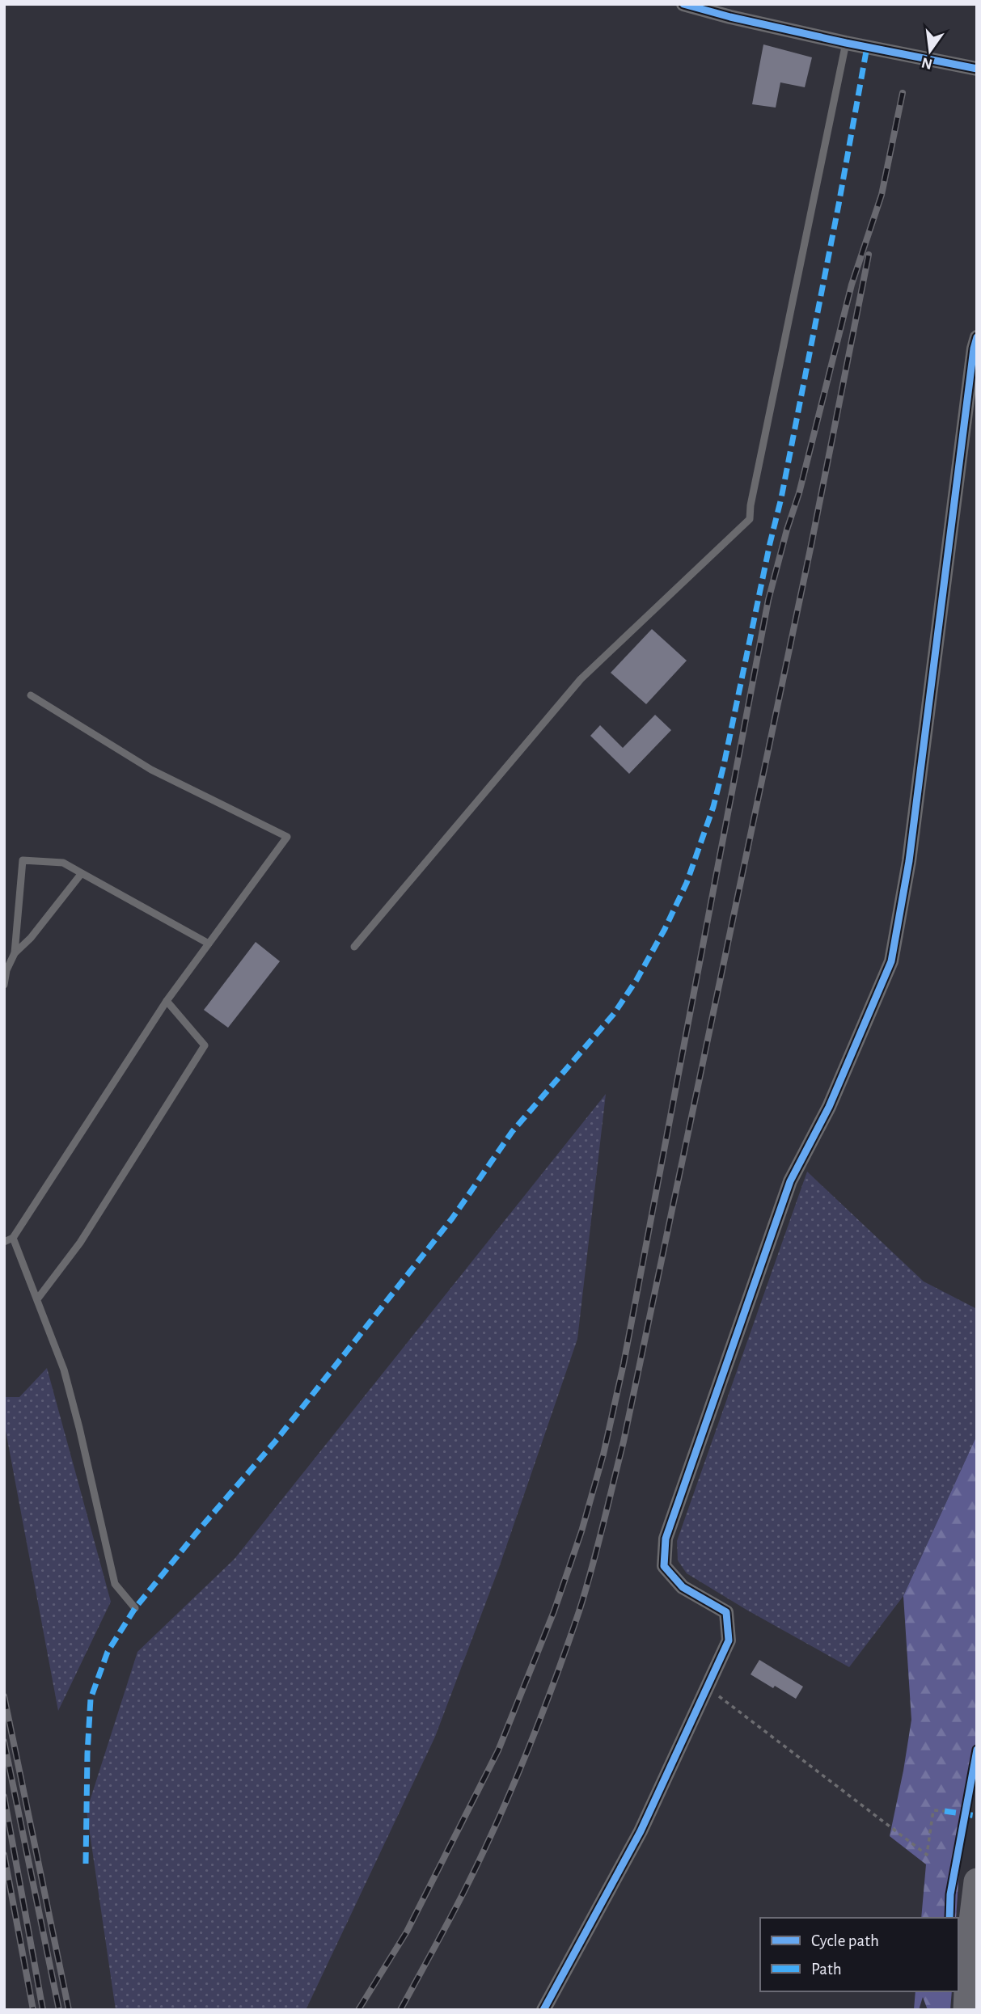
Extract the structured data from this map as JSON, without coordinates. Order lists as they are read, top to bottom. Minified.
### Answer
{"legend":["Cycle path","Path"],"north":"bottom"}
